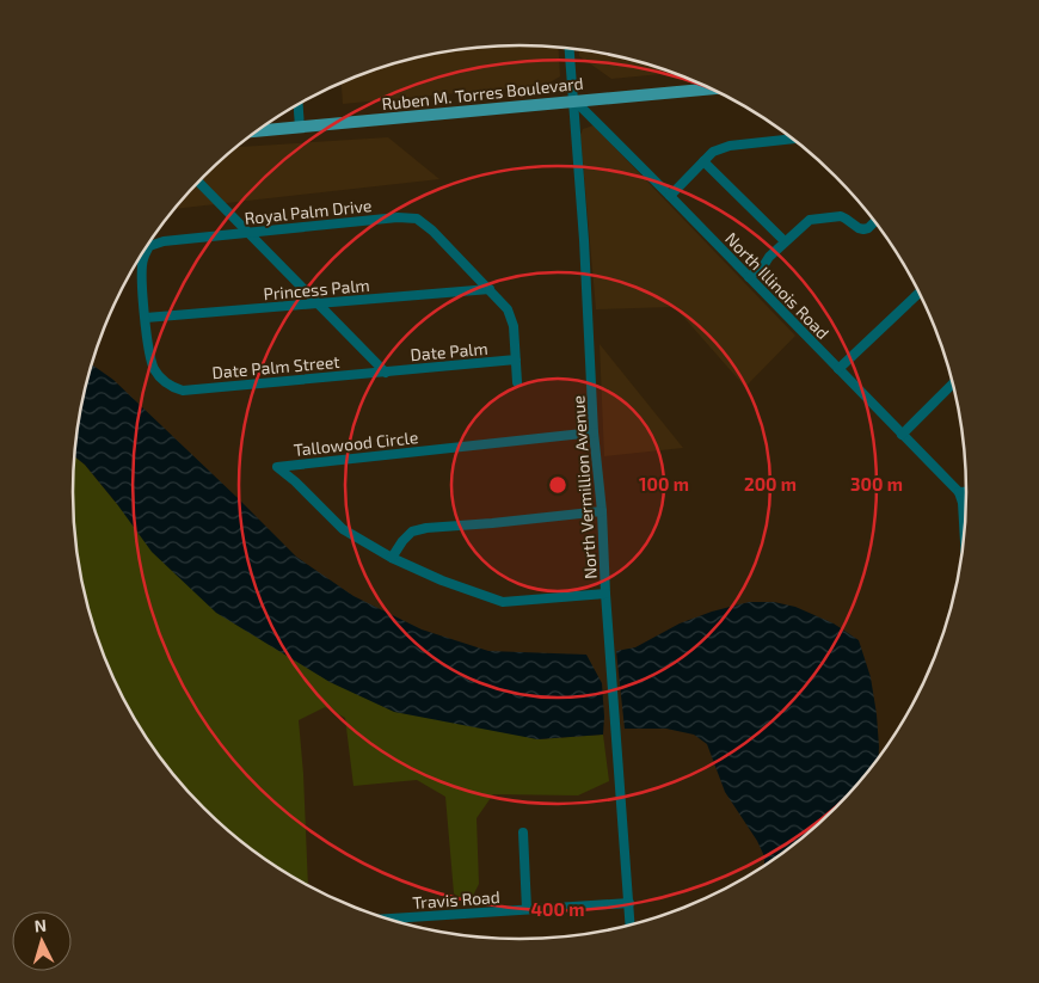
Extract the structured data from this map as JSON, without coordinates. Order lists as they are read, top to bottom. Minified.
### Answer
{"streets":{"main road":["Ruben M. Torres Boulevard"],"street":["Royal Palm Drive","North Illinois Road","Princess Palm","Date Palm","Date Palm Street","Tallowood Circle","North Vermillion Avenue","Travis Road"]},"crossings":[["Ruben M. Torres Boulevard","North Illinois Road"],["Ruben M. Torres Boulevard","North Vermillion Avenue"],["Royal Palm Drive","Princess Palm"],["Royal Palm Drive","Date Palm"],["Royal Palm Drive","Date Palm Street"],["North Illinois Road","North Vermillion Avenue"],["Date Palm","Date Palm Street"],["Tallowood Circle","North Vermillion Avenue"],["North Vermillion Avenue","Travis Road"]],"north":"top","rings":["100 m","200 m","300 m","400 m"]}
